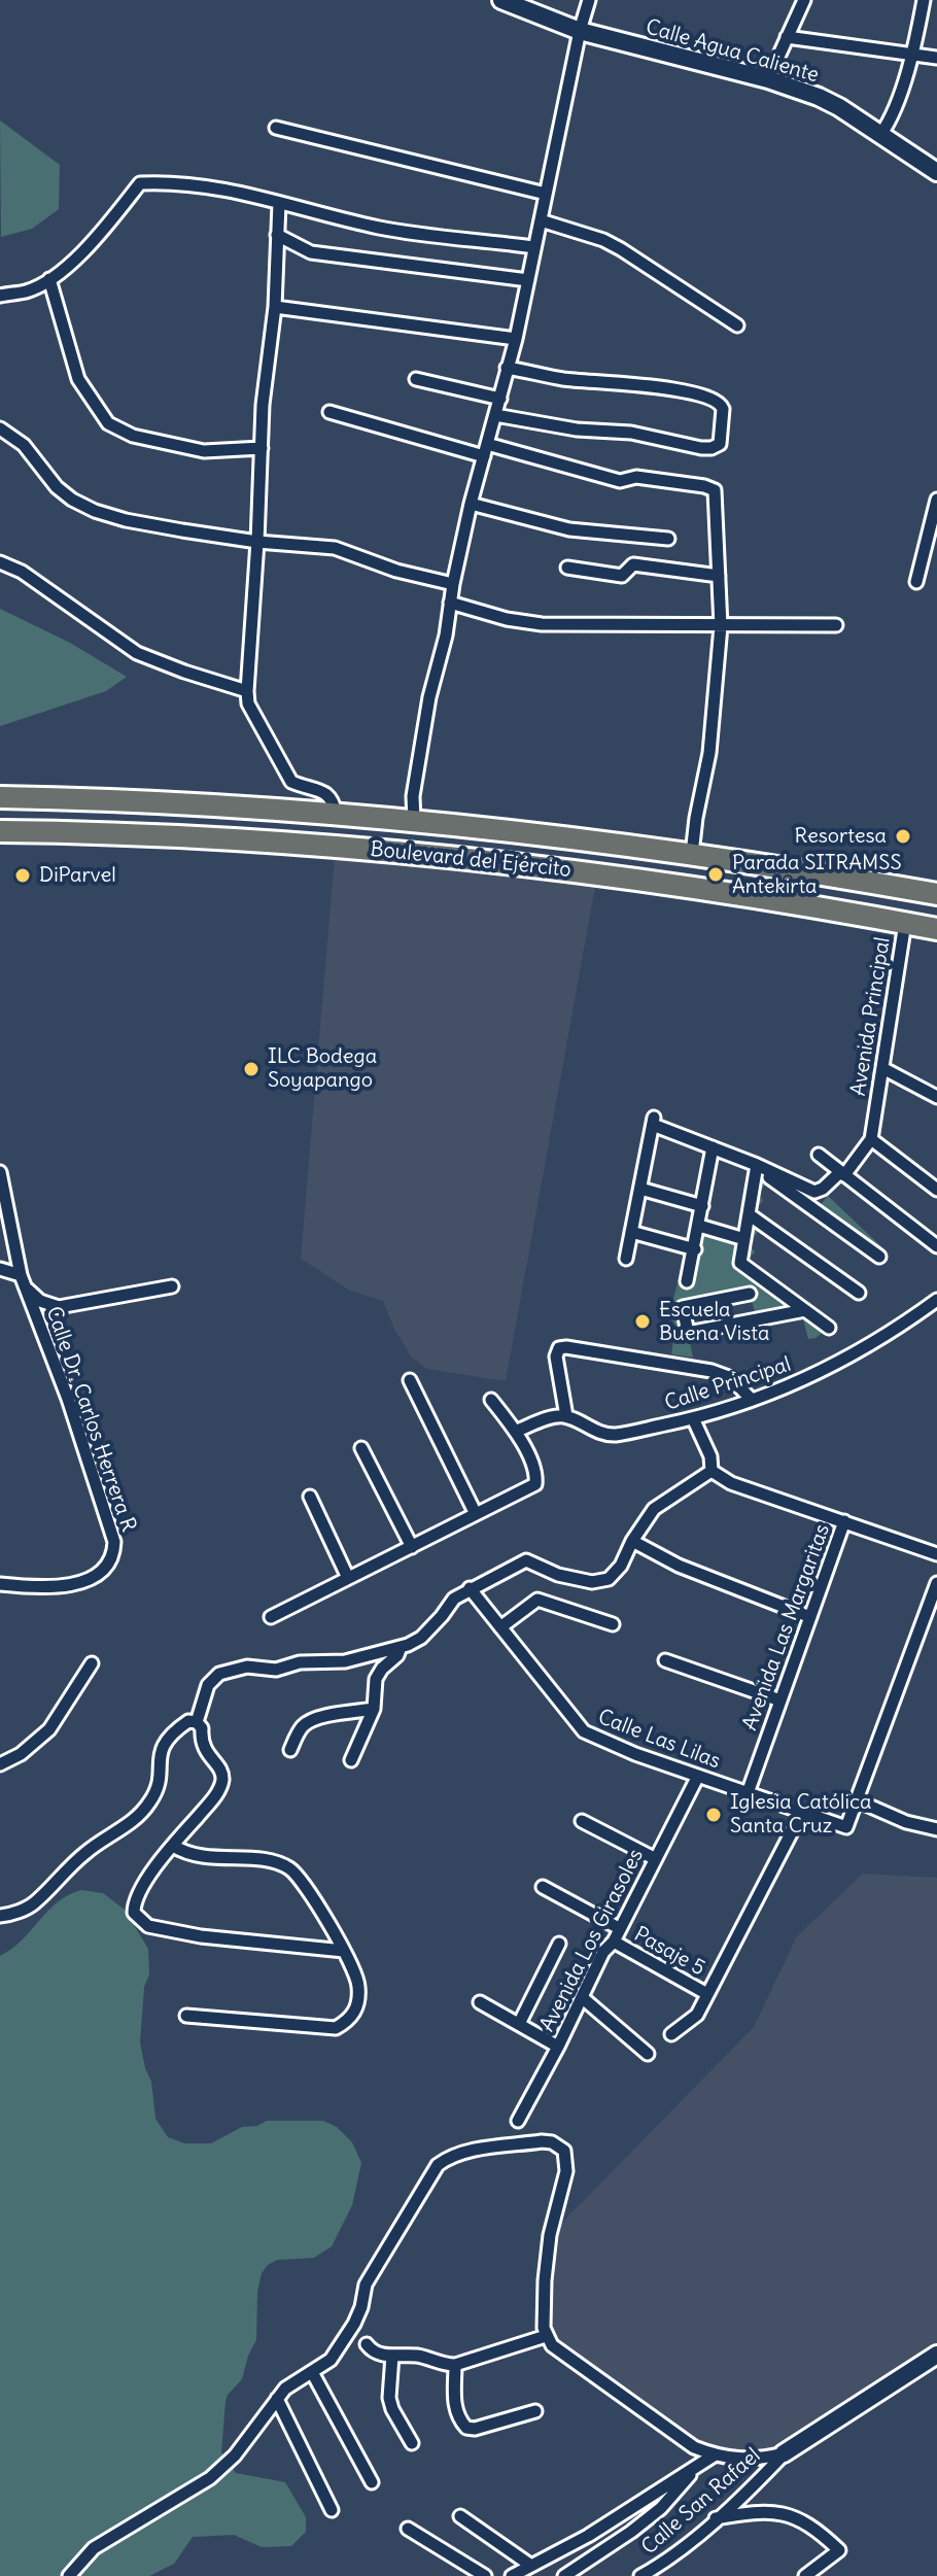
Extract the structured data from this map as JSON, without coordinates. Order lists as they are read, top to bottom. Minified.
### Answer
{"streets":{"highway":["Boulevard del Ejército"],"main road":["Calle Agua Caliente"],"street":["Avenida Principal","Calle Principal","Calle Dr. Carlos Herrera R","Avenida Las Margaritas","Calle Las Lilas","Avenida Los Girasoles","Pasaje 5","Calle San Rafael"]},"crossings":[["Boulevard del Ejército","Avenida Principal"],["Avenida Las Margaritas","Calle Las Lilas"],["Calle Las Lilas","Avenida Los Girasoles"],["Avenida Los Girasoles","Pasaje 5"]],"places":["Resortesa","Parada SITRAMSS Antekirta","DiParvel","ILC Bodega Soyapango","Escuela Buena Vista","Iglesia Católica Santa Cruz"]}
